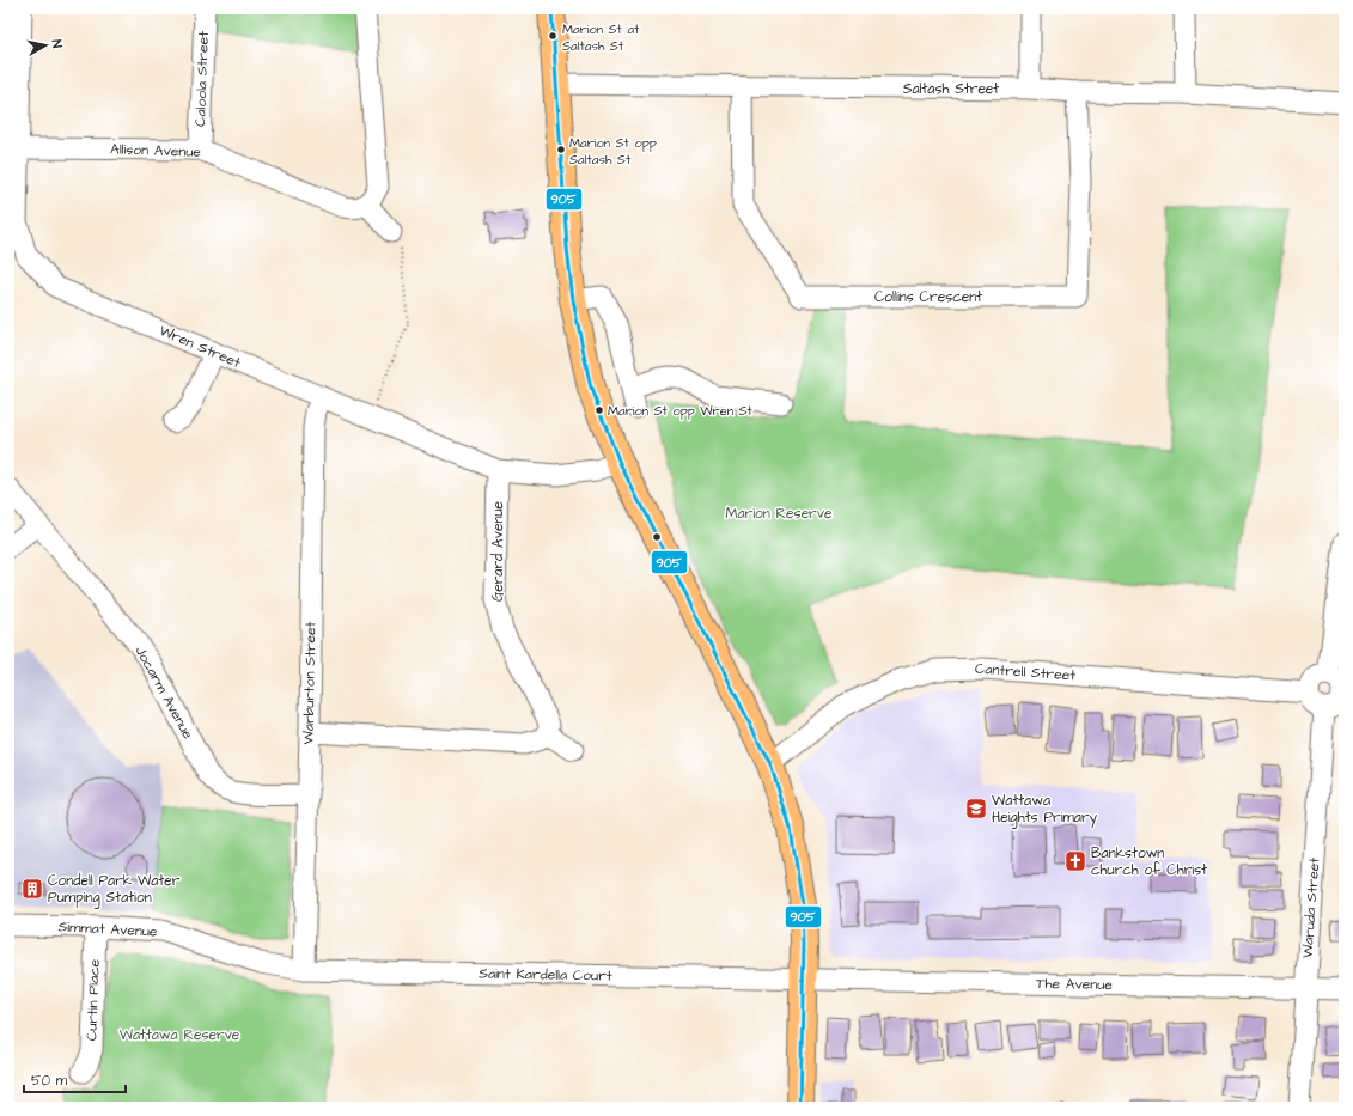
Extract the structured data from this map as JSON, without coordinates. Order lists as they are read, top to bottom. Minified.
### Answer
{"streets":{"street":["Caloola Street","Saltash Street","Allison Avenue","Collins Crescent","Wren Street","Gerard Avenue","Cantrell Street","Warburton Street","Jocarm Avenue","Waruda Street","Simmat Avenue","Saint Kardella Court","The Avenue","Curtin Place"]},"crossings":[["Caloola Street","Allison Avenue"],["Saltash Street","Collins Crescent"],["Allison Avenue","Wren Street"],["Wren Street","Gerard Avenue"],["Wren Street","Warburton Street"],["Cantrell Street","Waruda Street"],["Warburton Street","Jocarm Avenue"],["Warburton Street","Simmat Avenue"],["Warburton Street","Saint Kardella Court"],["Waruda Street","The Avenue"],["Simmat Avenue","Saint Kardella Court"],["Simmat Avenue","Curtin Place"],["Saint Kardella Court","The Avenue"]],"parks":["Marion Reserve","Wattawa Reserve"],"places":{"other":["Marion St at Saltash St","Marion St opp Saltash St","Marion St opp Wren St"],"school or university":["Wattawa Heights Primary"],"church":["Bankstown church of Christ"],"building":["Condell Park Water Pumping Station"]},"lines":["transit line 905"],"scale_bar":"50 m","north":"right"}
